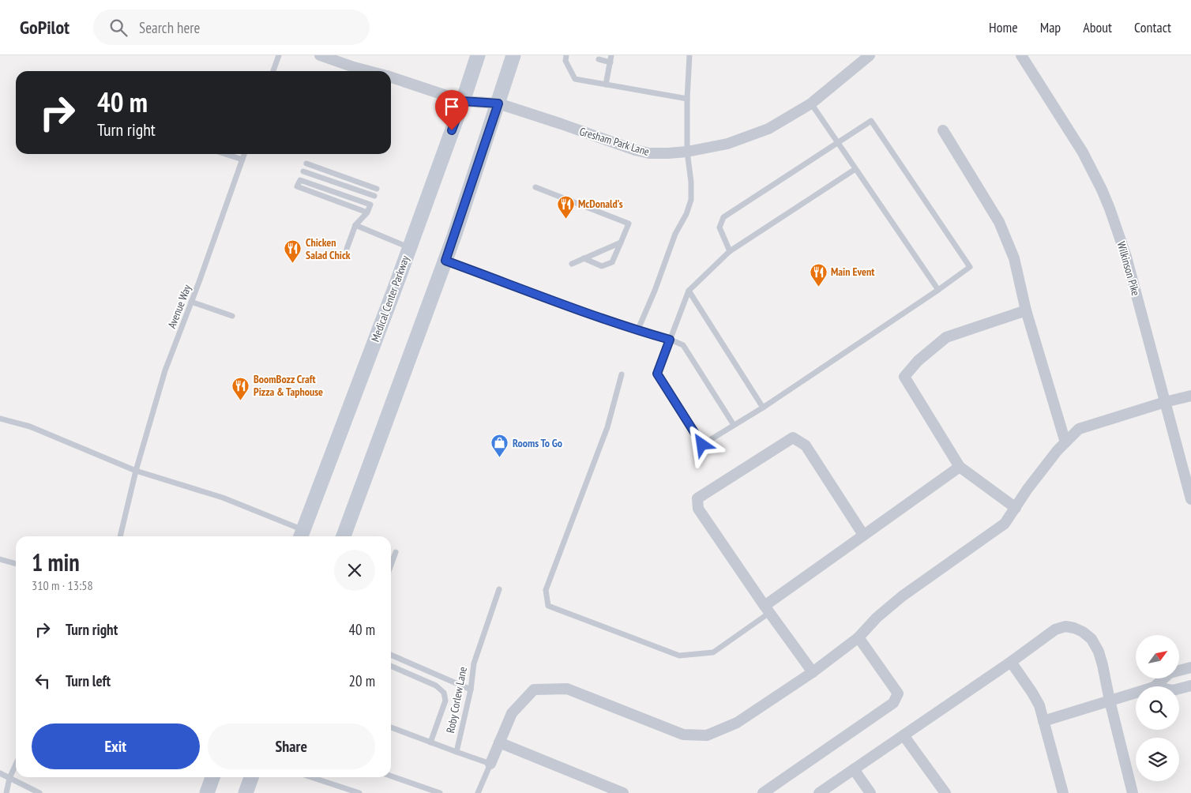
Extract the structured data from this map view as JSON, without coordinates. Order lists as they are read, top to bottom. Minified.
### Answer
{"streets":{"main road":["Medical Center Parkway"],"street":["Gresham Park Lane","Wilkinson Pike"],"lane":["Avenue Way","Roby Corlew Lane"]},"crossings":[["Gresham Park Lane","Medical Center Parkway"]],"places":{"restaurant":["McDonald's","Chicken Salad Chick","Main Event","BoomBozz Craft Pizza & Taphouse"],"shop":["Rooms To Go"]},"north":"top right","page":{"header":"GoPilot","search":"Search here","nav":["Home","Map","About","Contact"],"turn":["40 m","Turn right"],"heading":["1 min","310 m · 13:58"],"list":[{"name":"Turn right","value":"40 m"},{"name":"Turn left","value":"20 m"}],"buttons":["Exit","Share"]}}
